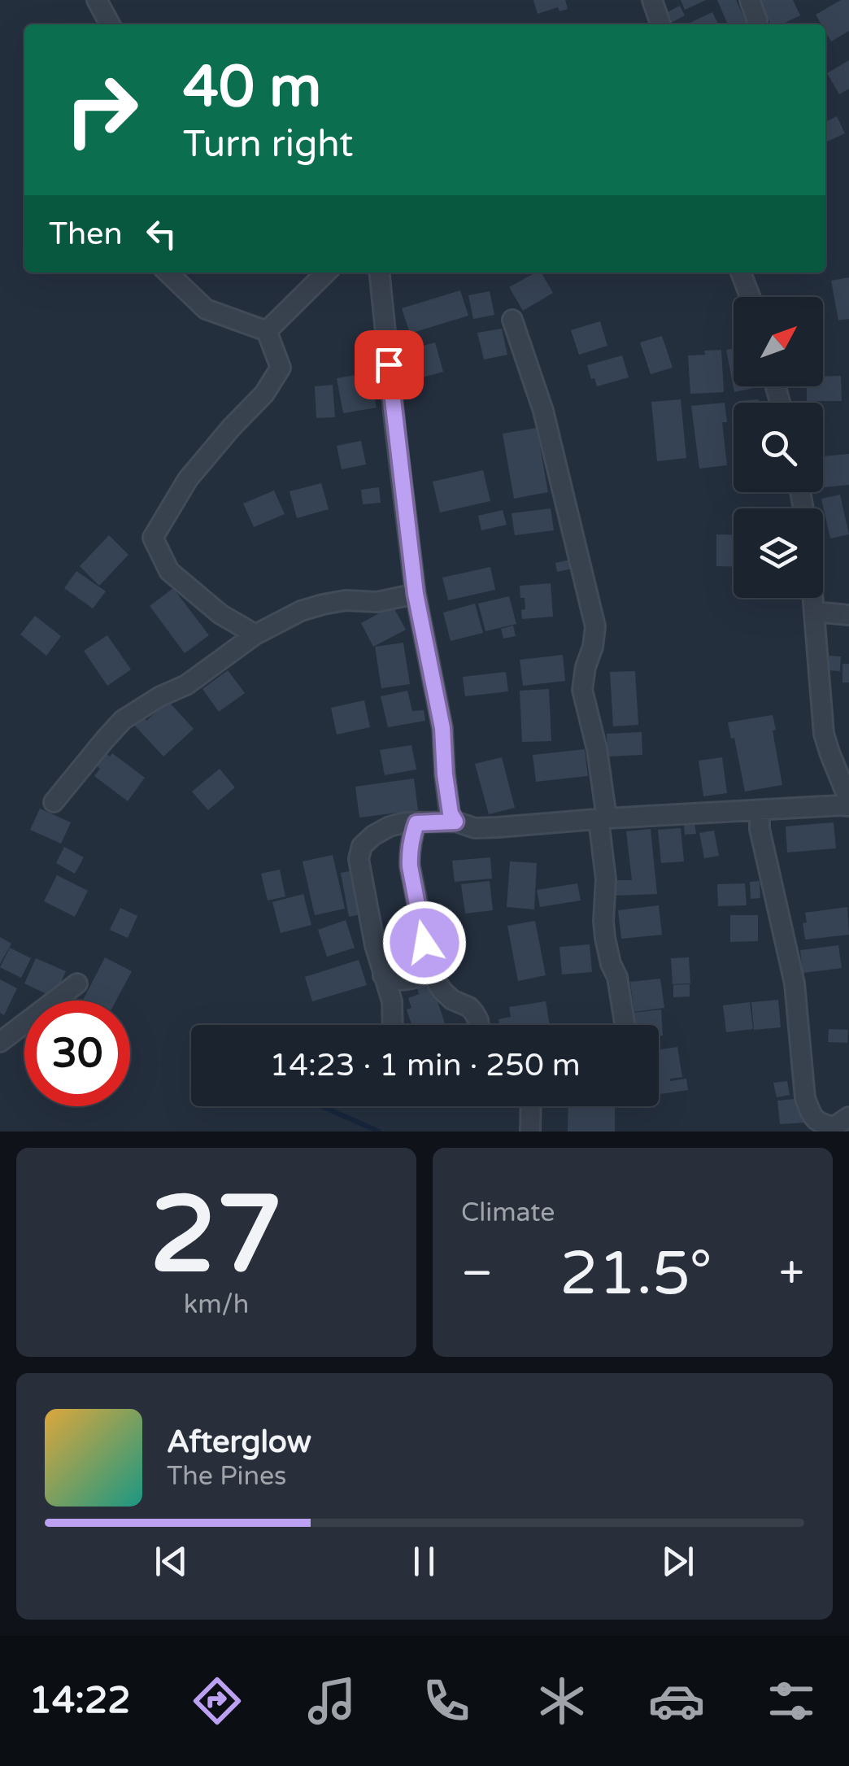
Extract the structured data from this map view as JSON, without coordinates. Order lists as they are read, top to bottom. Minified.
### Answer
{"north":"top right","page":{"turn":["40 m","Turn right"],"then":"Then","limit":"30","trip":"14:23 · 1 min · 250 m","tile":[["27","km/h"],"Climate"],"heat":["−","21.5°","+"],"song":["Afterglow","The Pines"],"tabs":"14:22"}}
